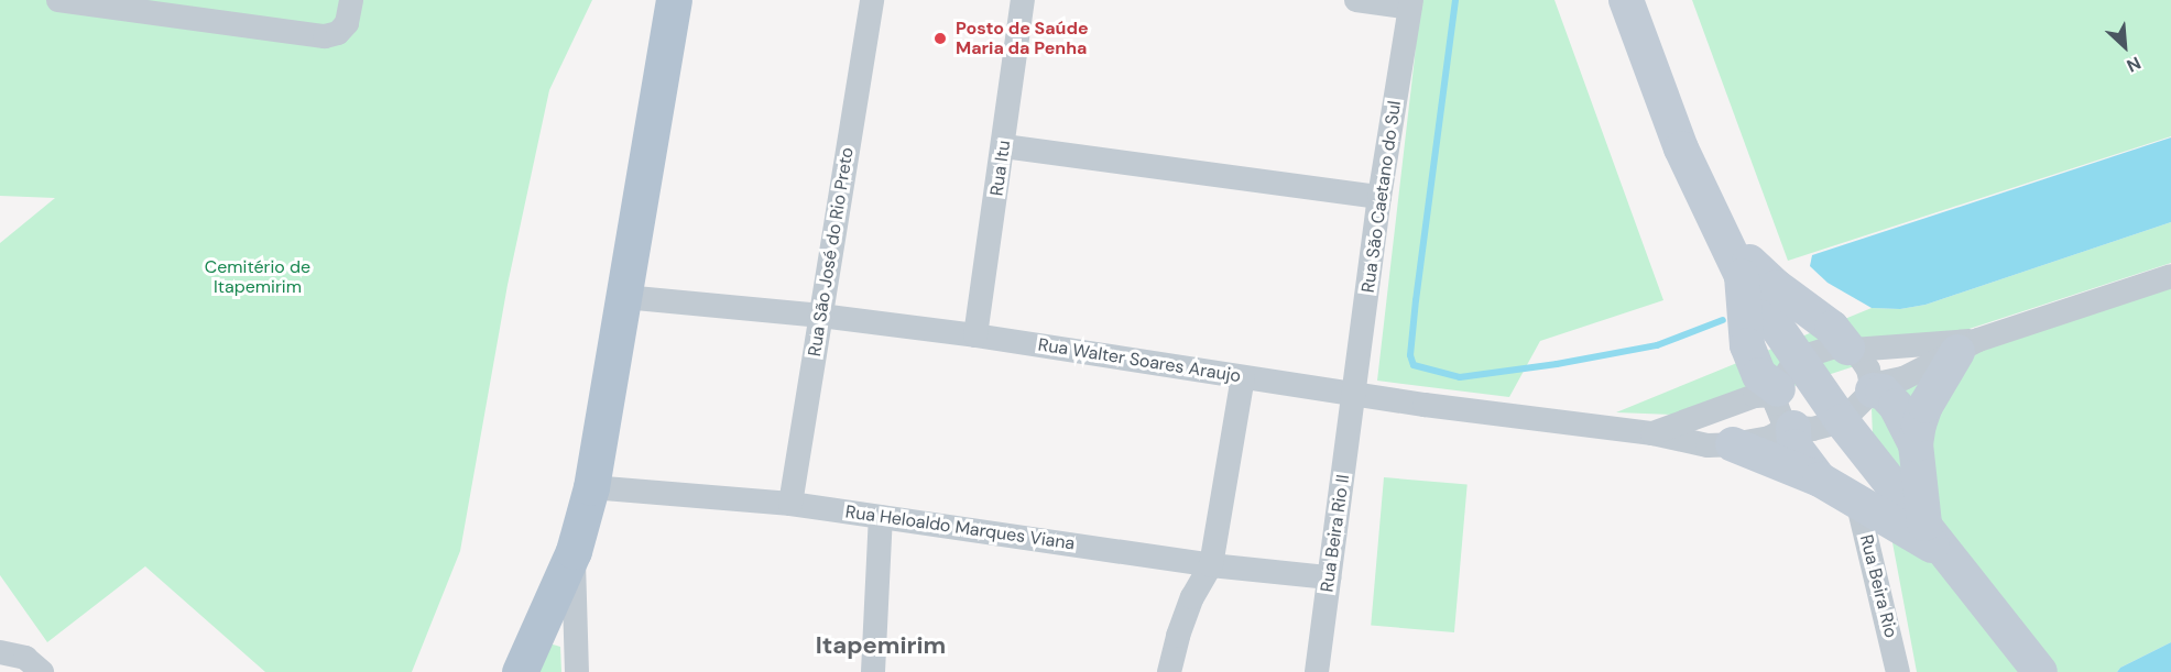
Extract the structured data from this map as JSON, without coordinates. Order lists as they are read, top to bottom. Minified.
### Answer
{"streets":{"street":["Rua Itu","Rua São Caetano do Sul","Rua São José do Rio Preto","Rua Walter Soares Araujo","Rua Heloaldo Marques Viana","Rua Beira Rio II","Rua Beira Rio"]},"crossings":[["Rua Itu","Rua Walter Soares Araujo"],["Rua São Caetano do Sul","Rua Walter Soares Araujo"],["Rua São Caetano do Sul","Rua Beira Rio II"],["Rua São José do Rio Preto","Rua Walter Soares Araujo"],["Rua São José do Rio Preto","Rua Heloaldo Marques Viana"],["Rua Walter Soares Araujo","Rua Beira Rio II"],["Rua Heloaldo Marques Viana","Rua Beira Rio II"]],"districts":["Itapemirim"],"parks":["Cemitério de Itapemirim"],"places":["Posto de Saúde Maria da Penha"],"north":"bottom right"}
